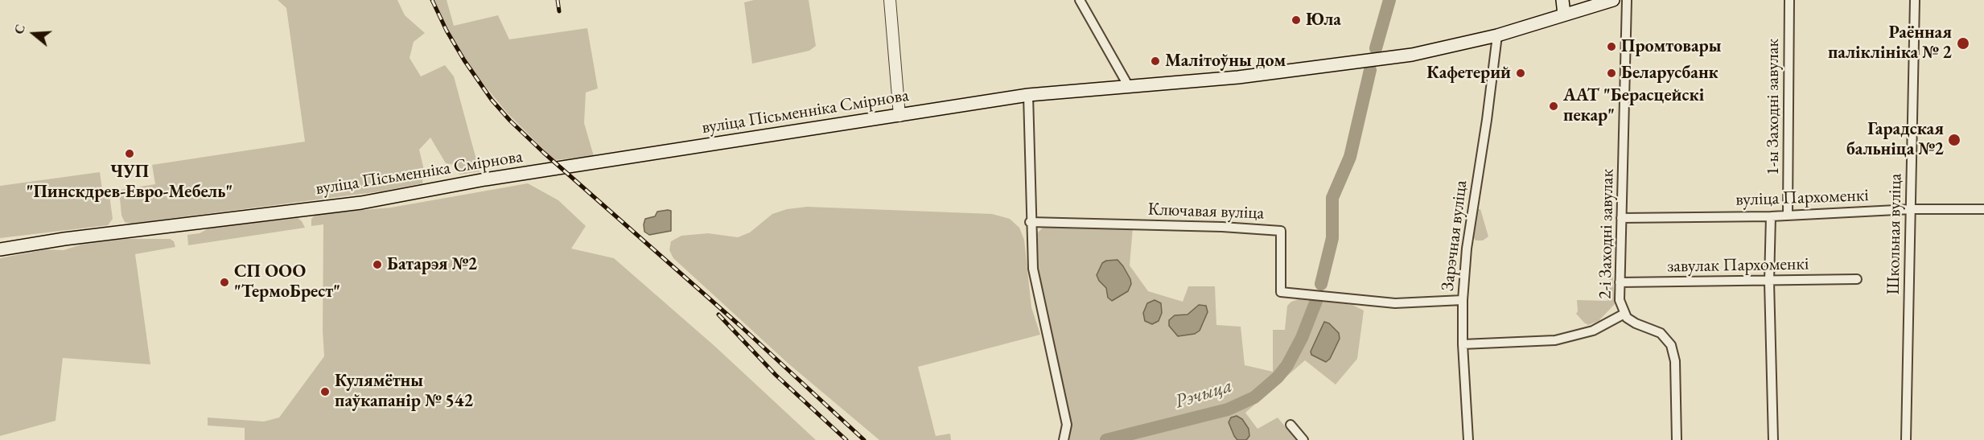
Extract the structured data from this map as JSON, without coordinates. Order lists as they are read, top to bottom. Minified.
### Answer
{"streets":{"main road":["вуліца Пісьменніка Смірнова"],"street":["1-ы Заходні завулак","вуліца Пархоменкі","Ключавая вуліца","2-і Заходні завулак","Школьная вуліца","Зарэчная вуліца","завулак Пархоменкі"]},"crossings":[["1-ы Заходні завулак","вуліца Пархоменкі"],["вуліца Пісьменніка Смірнова","Зарэчная вуліца"],["вуліца Пархоменкі","2-і Заходні завулак"],["вуліца Пархоменкі","Школьная вуліца"],["Ключавая вуліца","Зарэчная вуліца"],["2-і Заходні завулак","завулак Пархоменкі"]],"water":["Рэчыца"],"places":["Юла","Раённая паліклініка № 2","Промтовары","Малітоўны дом","Кафетерий","Беларусбанк","ААТ \"Берасцейскі пекар\"","Гарадская бальніца №2","ЧУП \"Пинскдрев-Евро-Мебель\"","Батарэя №2","СП ООО \"ТермоБрест\"","Кулямётны паўкапанір № 542"],"north":"left"}
